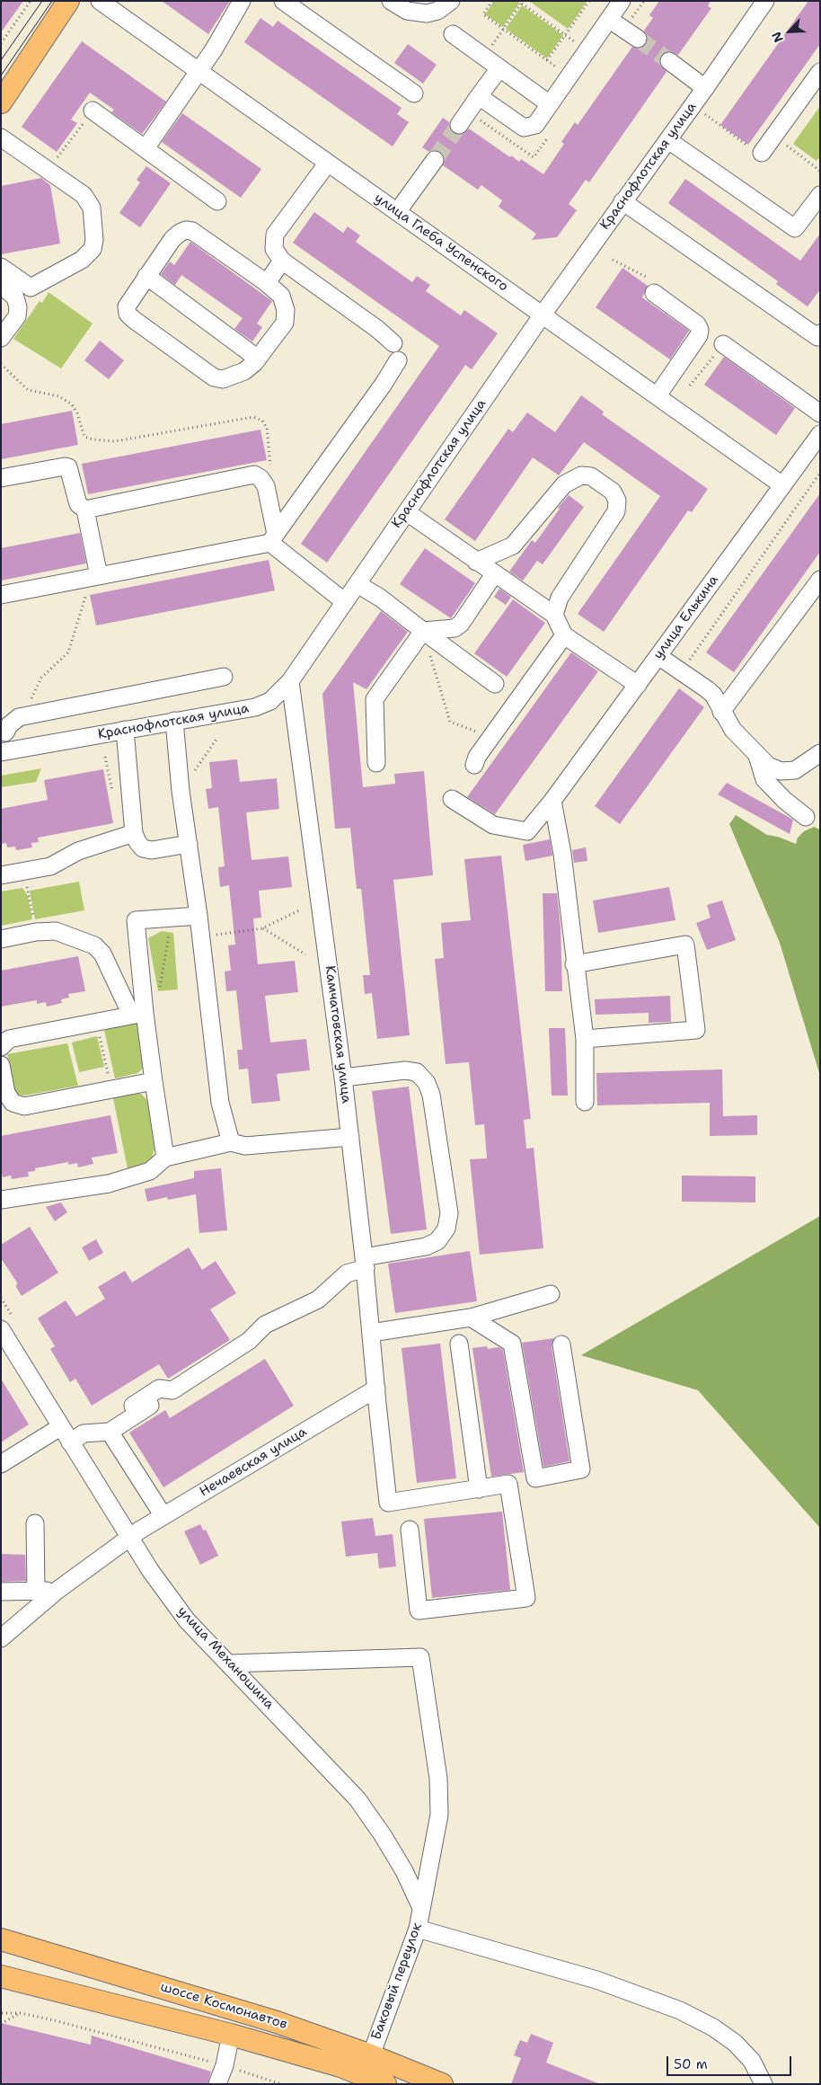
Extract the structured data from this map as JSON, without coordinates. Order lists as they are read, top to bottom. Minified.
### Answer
{"streets":{"main road":["шоссе Космонавтов"],"street":["Краснофлотская улица","улица Глеба Успенского","улица Елькина","Камчатовская улица","Нечаевская улица","улица Механошина","Баковый переулок"]},"crossings":[["Краснофлотская улица","улица Глеба Успенского"],["Краснофлотская улица","Камчатовская улица"],["улица Глеба Успенского","улица Елькина"],["Камчатовская улица","Нечаевская улица"],["Нечаевская улица","улица Механошина"],["улица Механошина","Баковый переулок"],["Баковый переулок","шоссе Космонавтов"]],"scale_bar":"50 m","north":"bottom left"}
